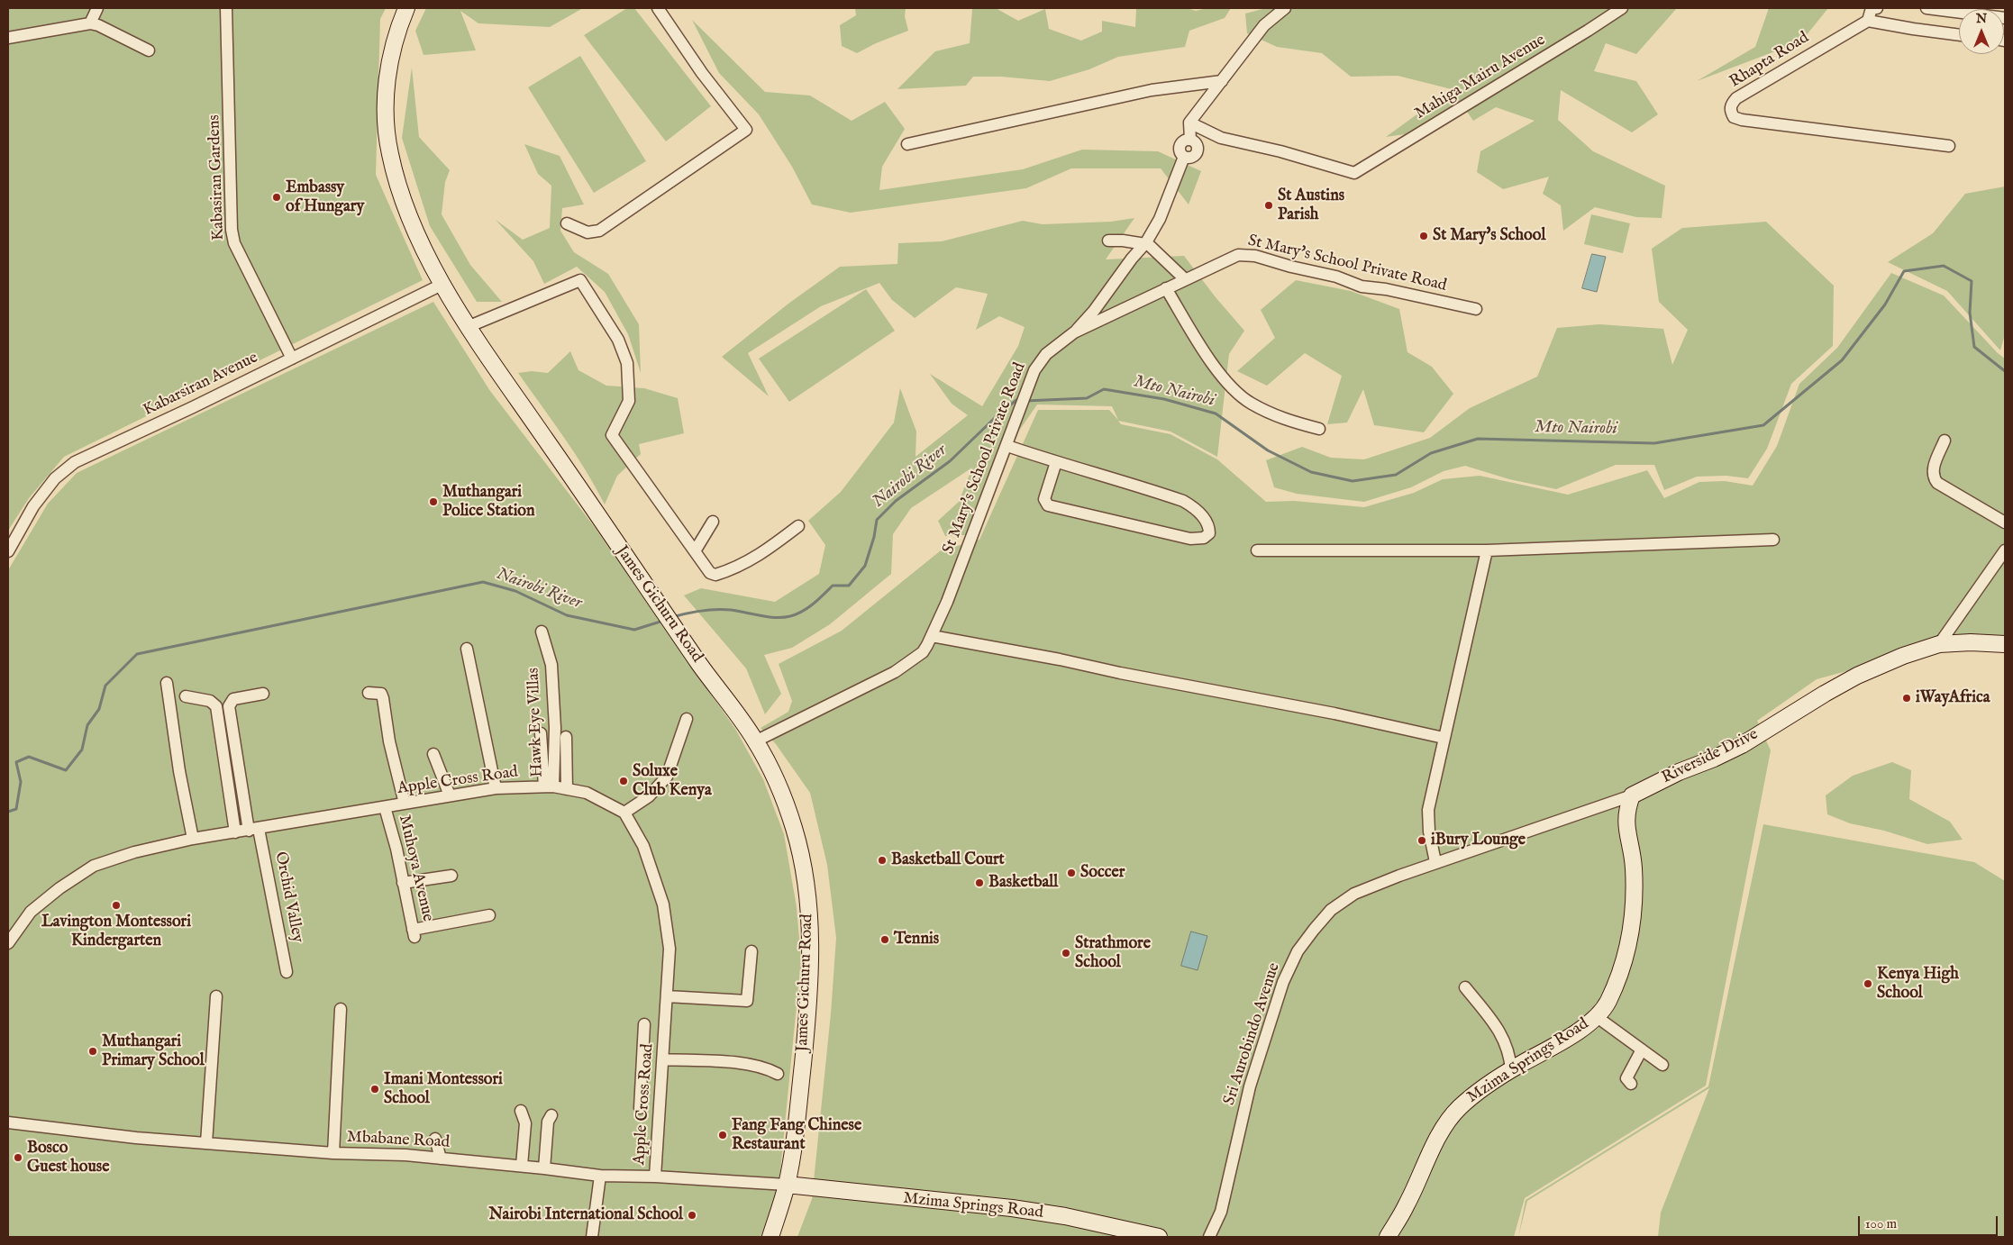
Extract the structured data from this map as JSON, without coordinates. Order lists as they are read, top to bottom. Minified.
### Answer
{"streets":{"main road":["James Gichuru Road","Riverside Drive","Mzima Springs Road"],"street":["Rhapta Road","Mahiga Mairu Avenue","Kabasiran Gardens","St Mary's School Private Road","Kabarsiran Avenue","Hawk Eye Villas","Apple Cross Road","Muhoya Avenue","Orchid Valley","Sri Aurobindo Avenue","Mbabane Road"]},"crossings":[["Kabasiran Gardens","Kabarsiran Avenue"],["St Mary's School Private Road","James Gichuru Road"],["Kabarsiran Avenue","James Gichuru Road"],["James Gichuru Road","Mzima Springs Road"],["James Gichuru Road","Mbabane Road"],["Hawk Eye Villas","Apple Cross Road"],["Riverside Drive","Sri Aurobindo Avenue"],["Riverside Drive","Mzima Springs Road"],["Apple Cross Road","Muhoya Avenue"],["Apple Cross Road","Orchid Valley"],["Apple Cross Road","Mbabane Road"],["Mzima Springs Road","Mbabane Road"]],"water":["Mto Nairobi","Nairobi River"],"places":["Embassy of Hungary","St Austins Parish","St Mary's School","Muthangari Police Station","iWayAfrica","Soluxe Club Kenya","iBury Lounge","Basketball Court","Soccer","Basketball","Lavington Montessori Kindergarten","Tennis","Strathmore School","Kenya High School","Muthangari Primary School","Imani Montessori School","Fang Fang Chinese Restaurant","Bosco Guest house","Nairobi International School"],"scale_bar":"100 m","north":"top"}
